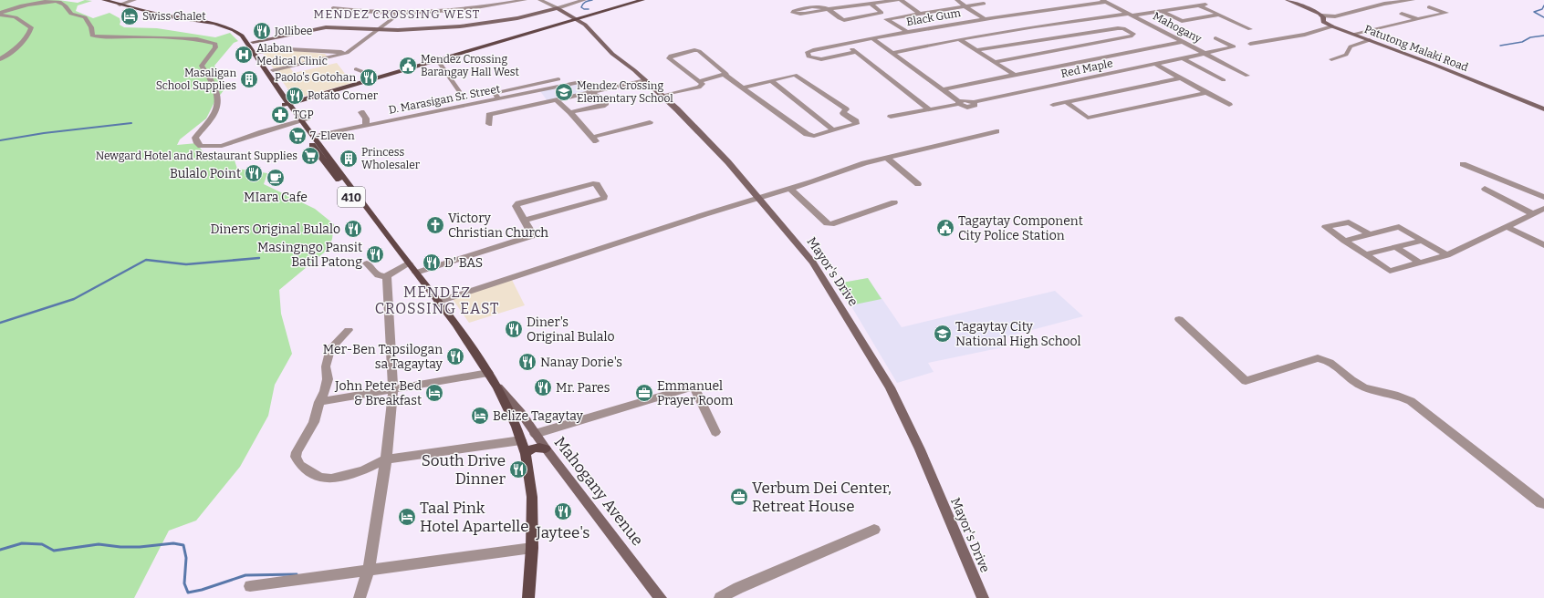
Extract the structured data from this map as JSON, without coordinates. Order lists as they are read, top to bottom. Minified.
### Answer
{"streets":{"main road":["410"],"street":["Black Gum","Mahogany","Patutong Malaki Road","Red Maple","D. Marasigan Sr. Street","Mayor's Drive","Mahogany Avenue"]},"crossings":[["Black Gum","Mahogany"],["Mahogany","Red Maple"],["D. Marasigan Sr. Street","410"],["410","Mahogany Avenue"]],"districts":["MENDEZ CROSSING WEST","MENDEZ CROSSING EAST"],"places":{"hotel":["Swiss Chalet","John Peter Bed & Breakfast","Belize Tagaytay","Taal Pink Hotel Apartelle"],"restaurant":["Jollibee","Paolo's Gotohan","Potato Corner","Bulalo Point","Diners Original Bulalo","Masingngo Pansit Batil Patong","D' BAS","Diner's Original Bulalo","Mer-Ben Tapsilogan sa Tagaytay","Nanay Dorie's","Mr. Pares","South Drive Dinner","Jaytee's"],"hospital":["Alaban Medical Clinic"],"public building":["Mendez Crossing Barangay Hall West","Tagaytay Component City Police Station"],"building":["Masaligan School Supplies","Princess Wholesaler"],"school or university":["Mendez Crossing Elementary School","Tagaytay City National High School"],"pharmacy":["TGP"],"supermarket":["7-Eleven","Newgard Hotel and Restaurant Supplies"],"cafe":["MIara Cafe"],"church":["Victory Christian Church"],"office":["Emmanuel Prayer Room","Verbum Dei Center, Retreat House"]}}
